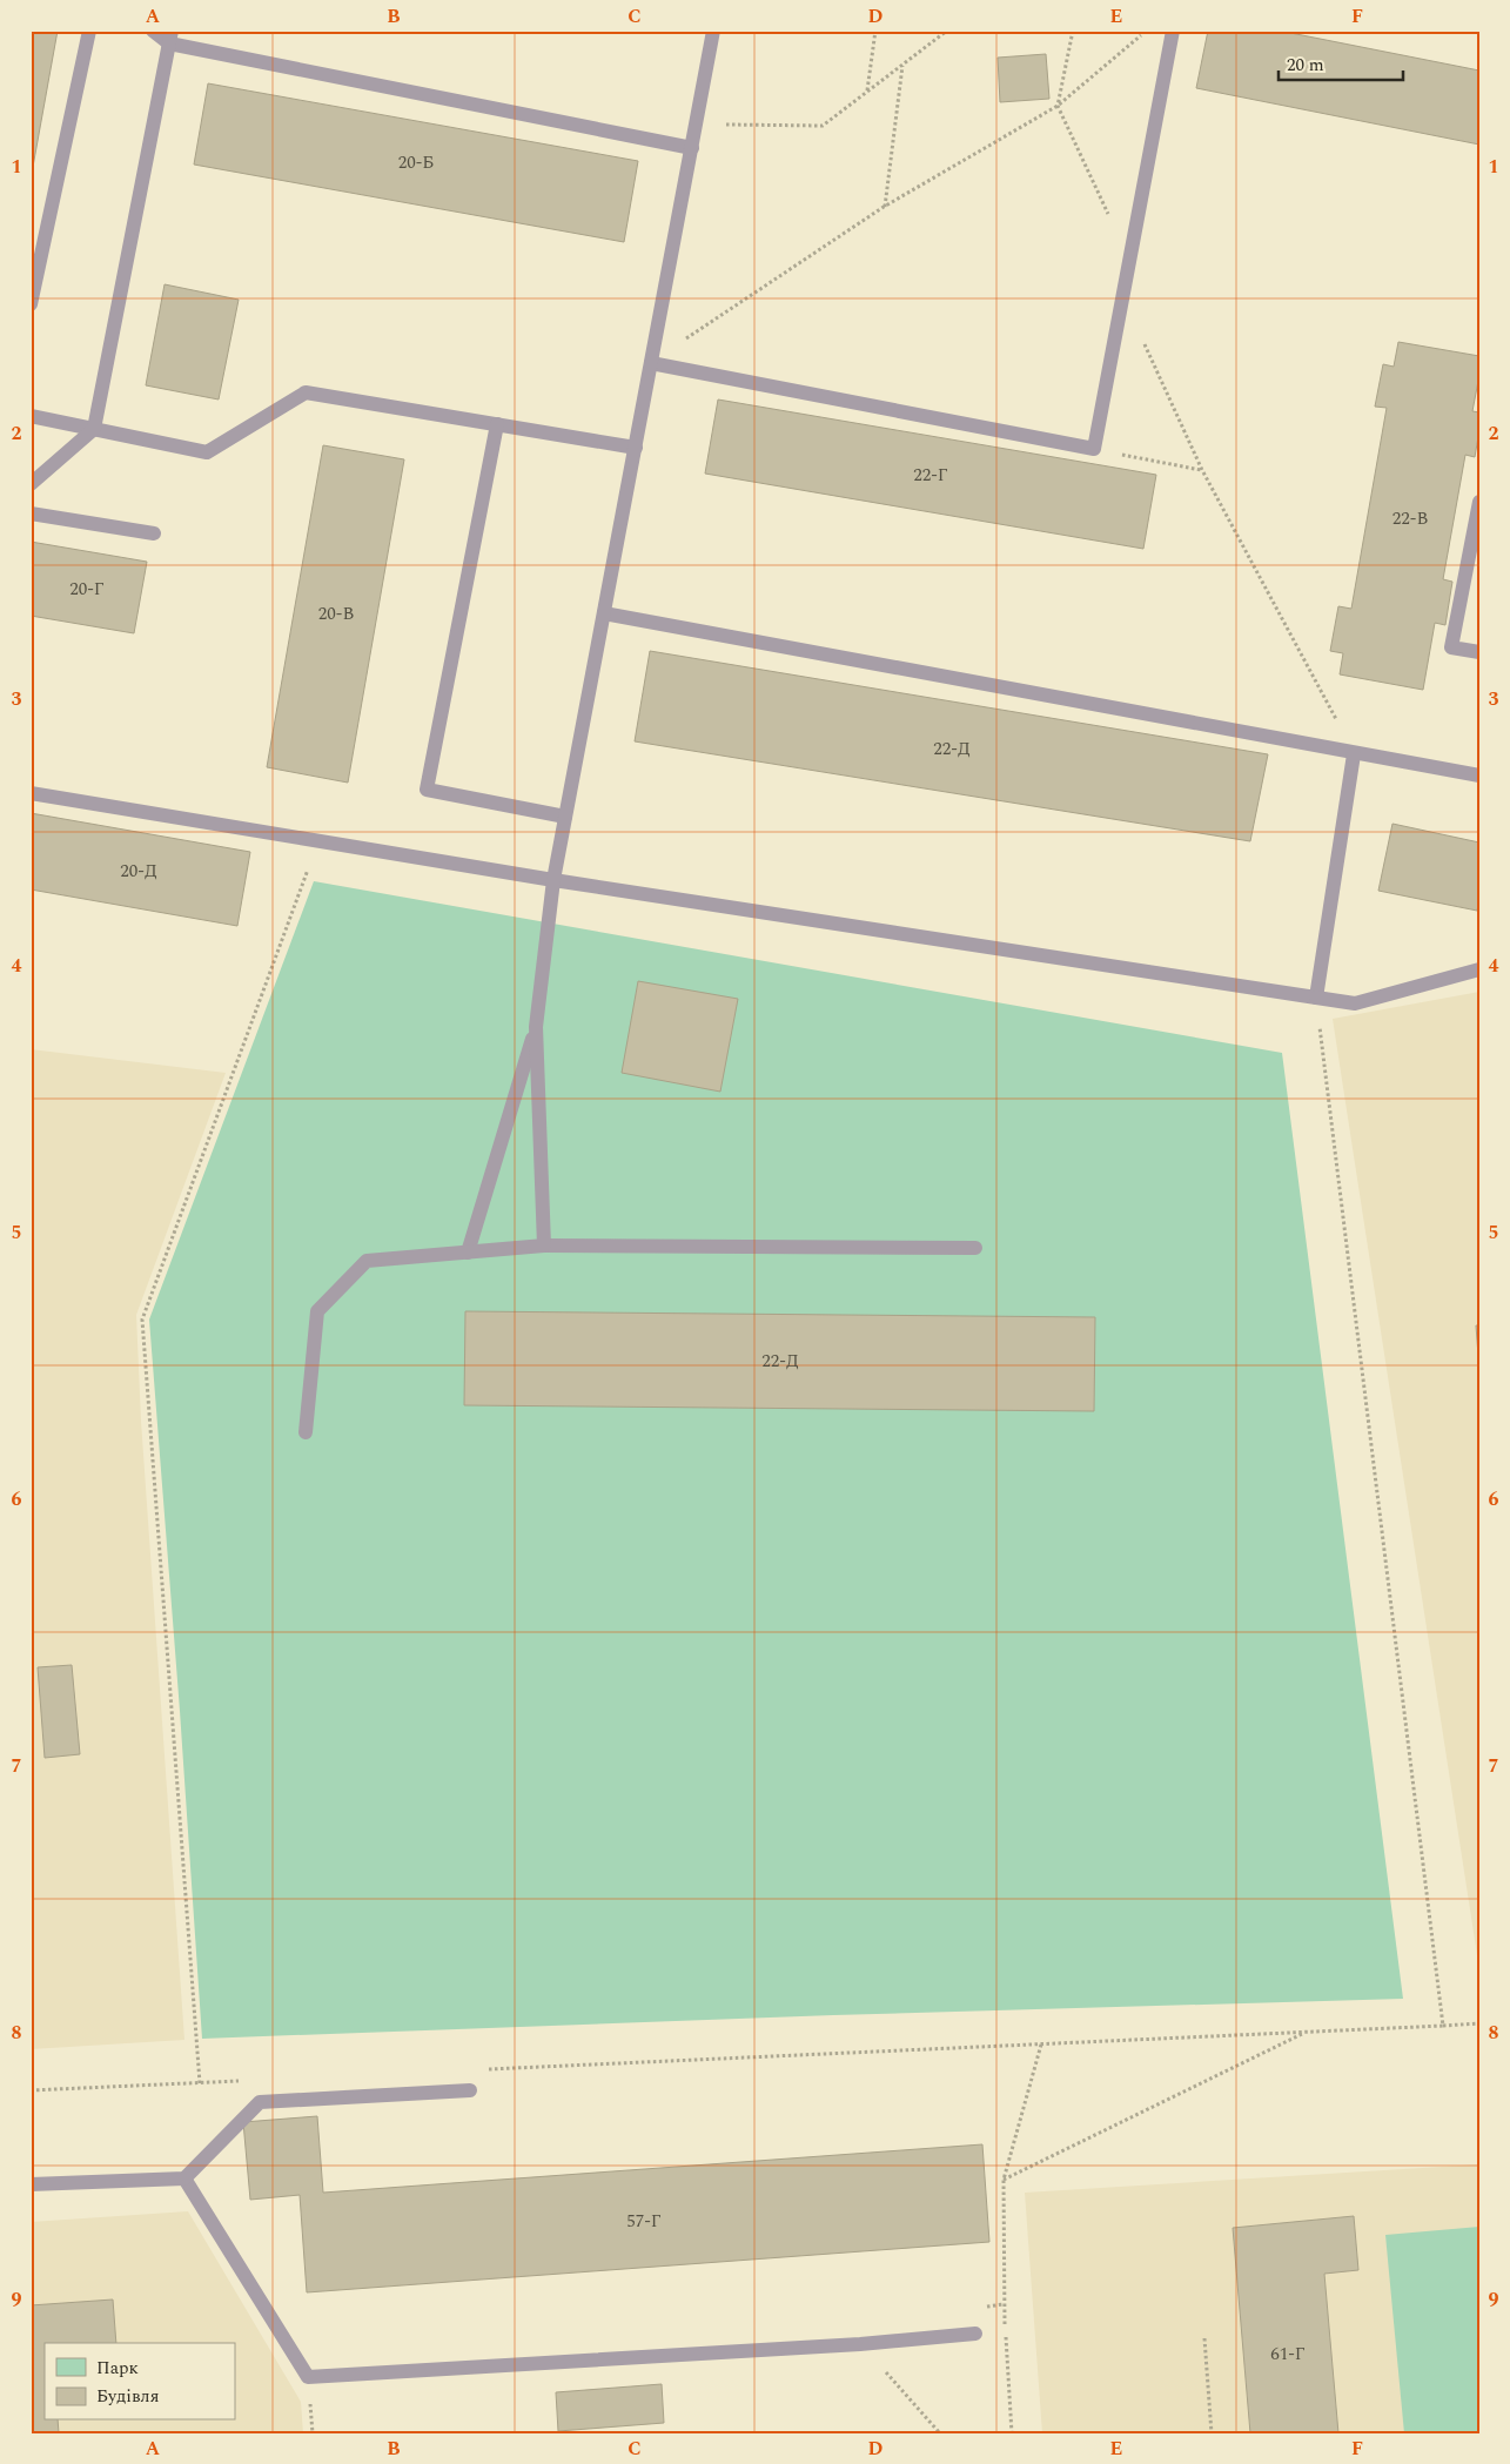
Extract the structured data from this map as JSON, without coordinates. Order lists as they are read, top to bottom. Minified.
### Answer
{"house_numbers":["20-Б","22-Г","22-В","20-Г","20-В","22-Д","20-Д","22-Д","57-Г","61-Г"],"legend":["Парк","Будівля"],"scale_bar":"20 m","grid":{"columns":["A","B","C","D","E","F"],"rows":["1","2","3","4","5","6","7","8","9"]}}
